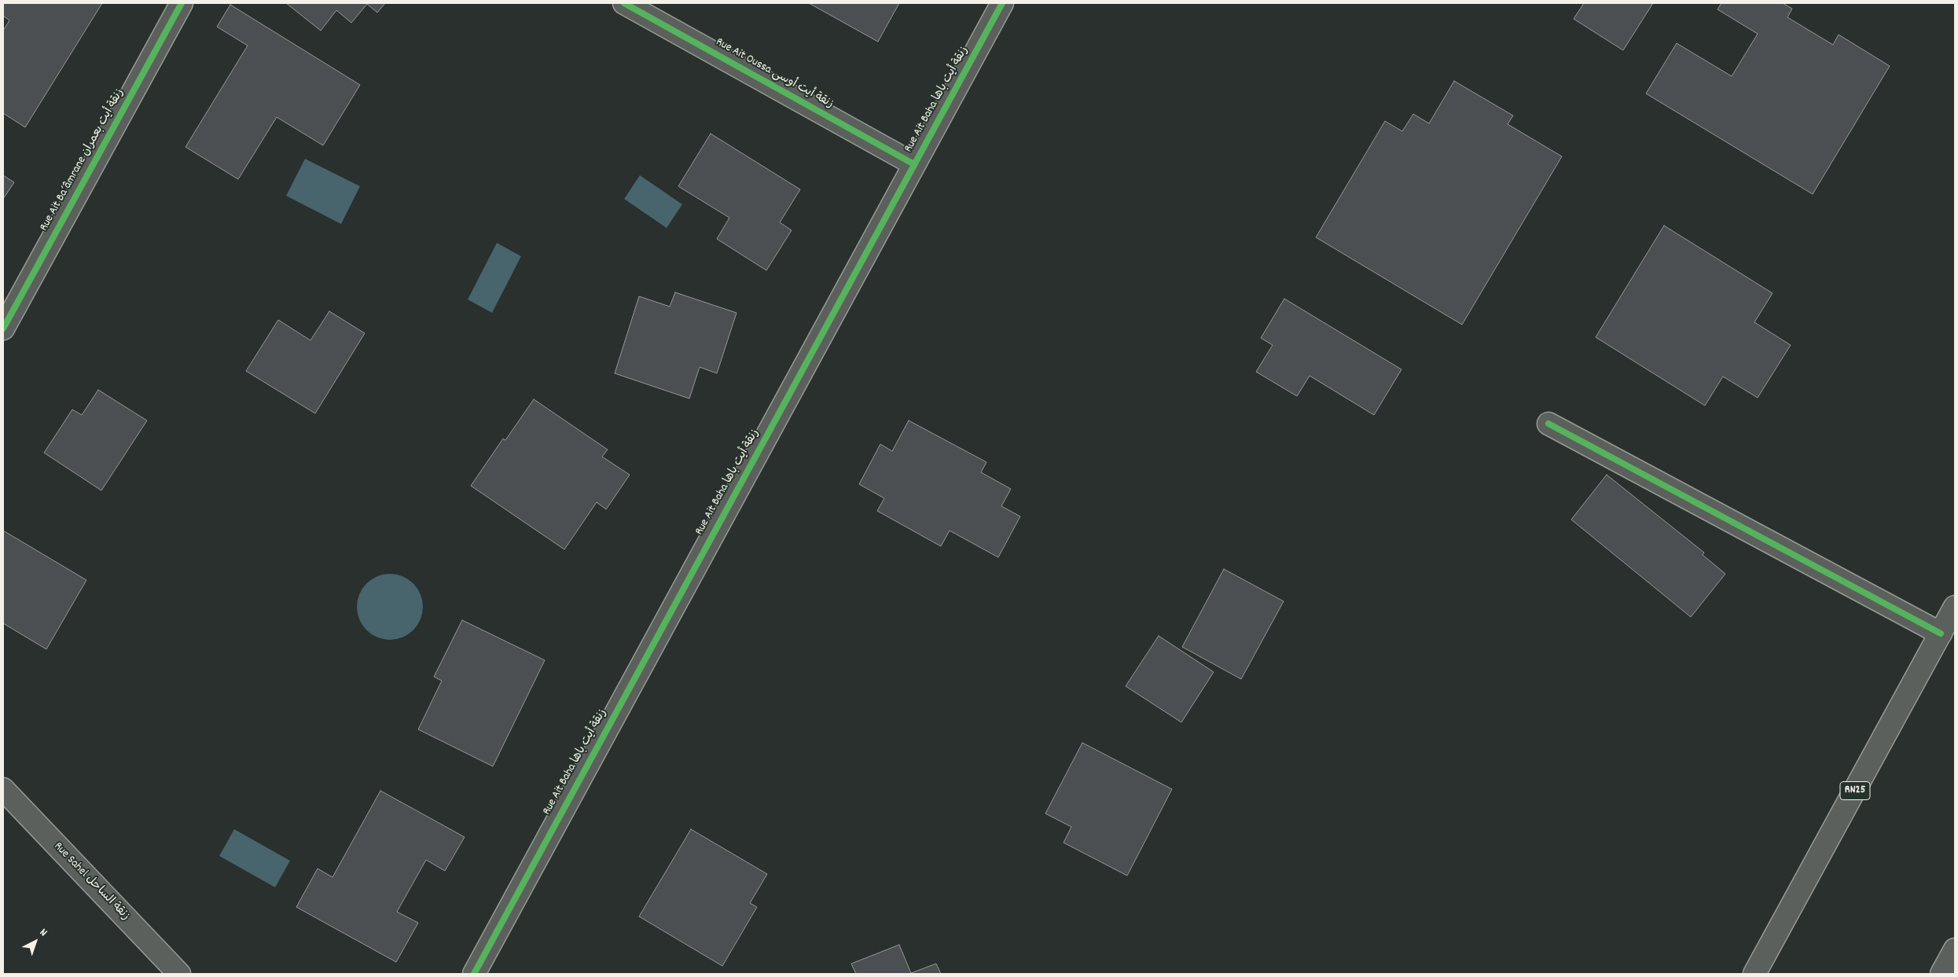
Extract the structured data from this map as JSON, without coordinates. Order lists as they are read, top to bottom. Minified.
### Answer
{"streets":{"street":["Rue Ait Oussa زنقة أيت أوسى","Rue Ait Baha زنقة أيت باها","Rue Ait Ba´âmrane زنقة أيت بعمران","RN25","Rue Sahel زنقة الساحل"]},"crossings":[["Rue Ait Oussa زنقة أيت أوسى","Rue Ait Baha زنقة أيت باها"]],"north":"top right"}
